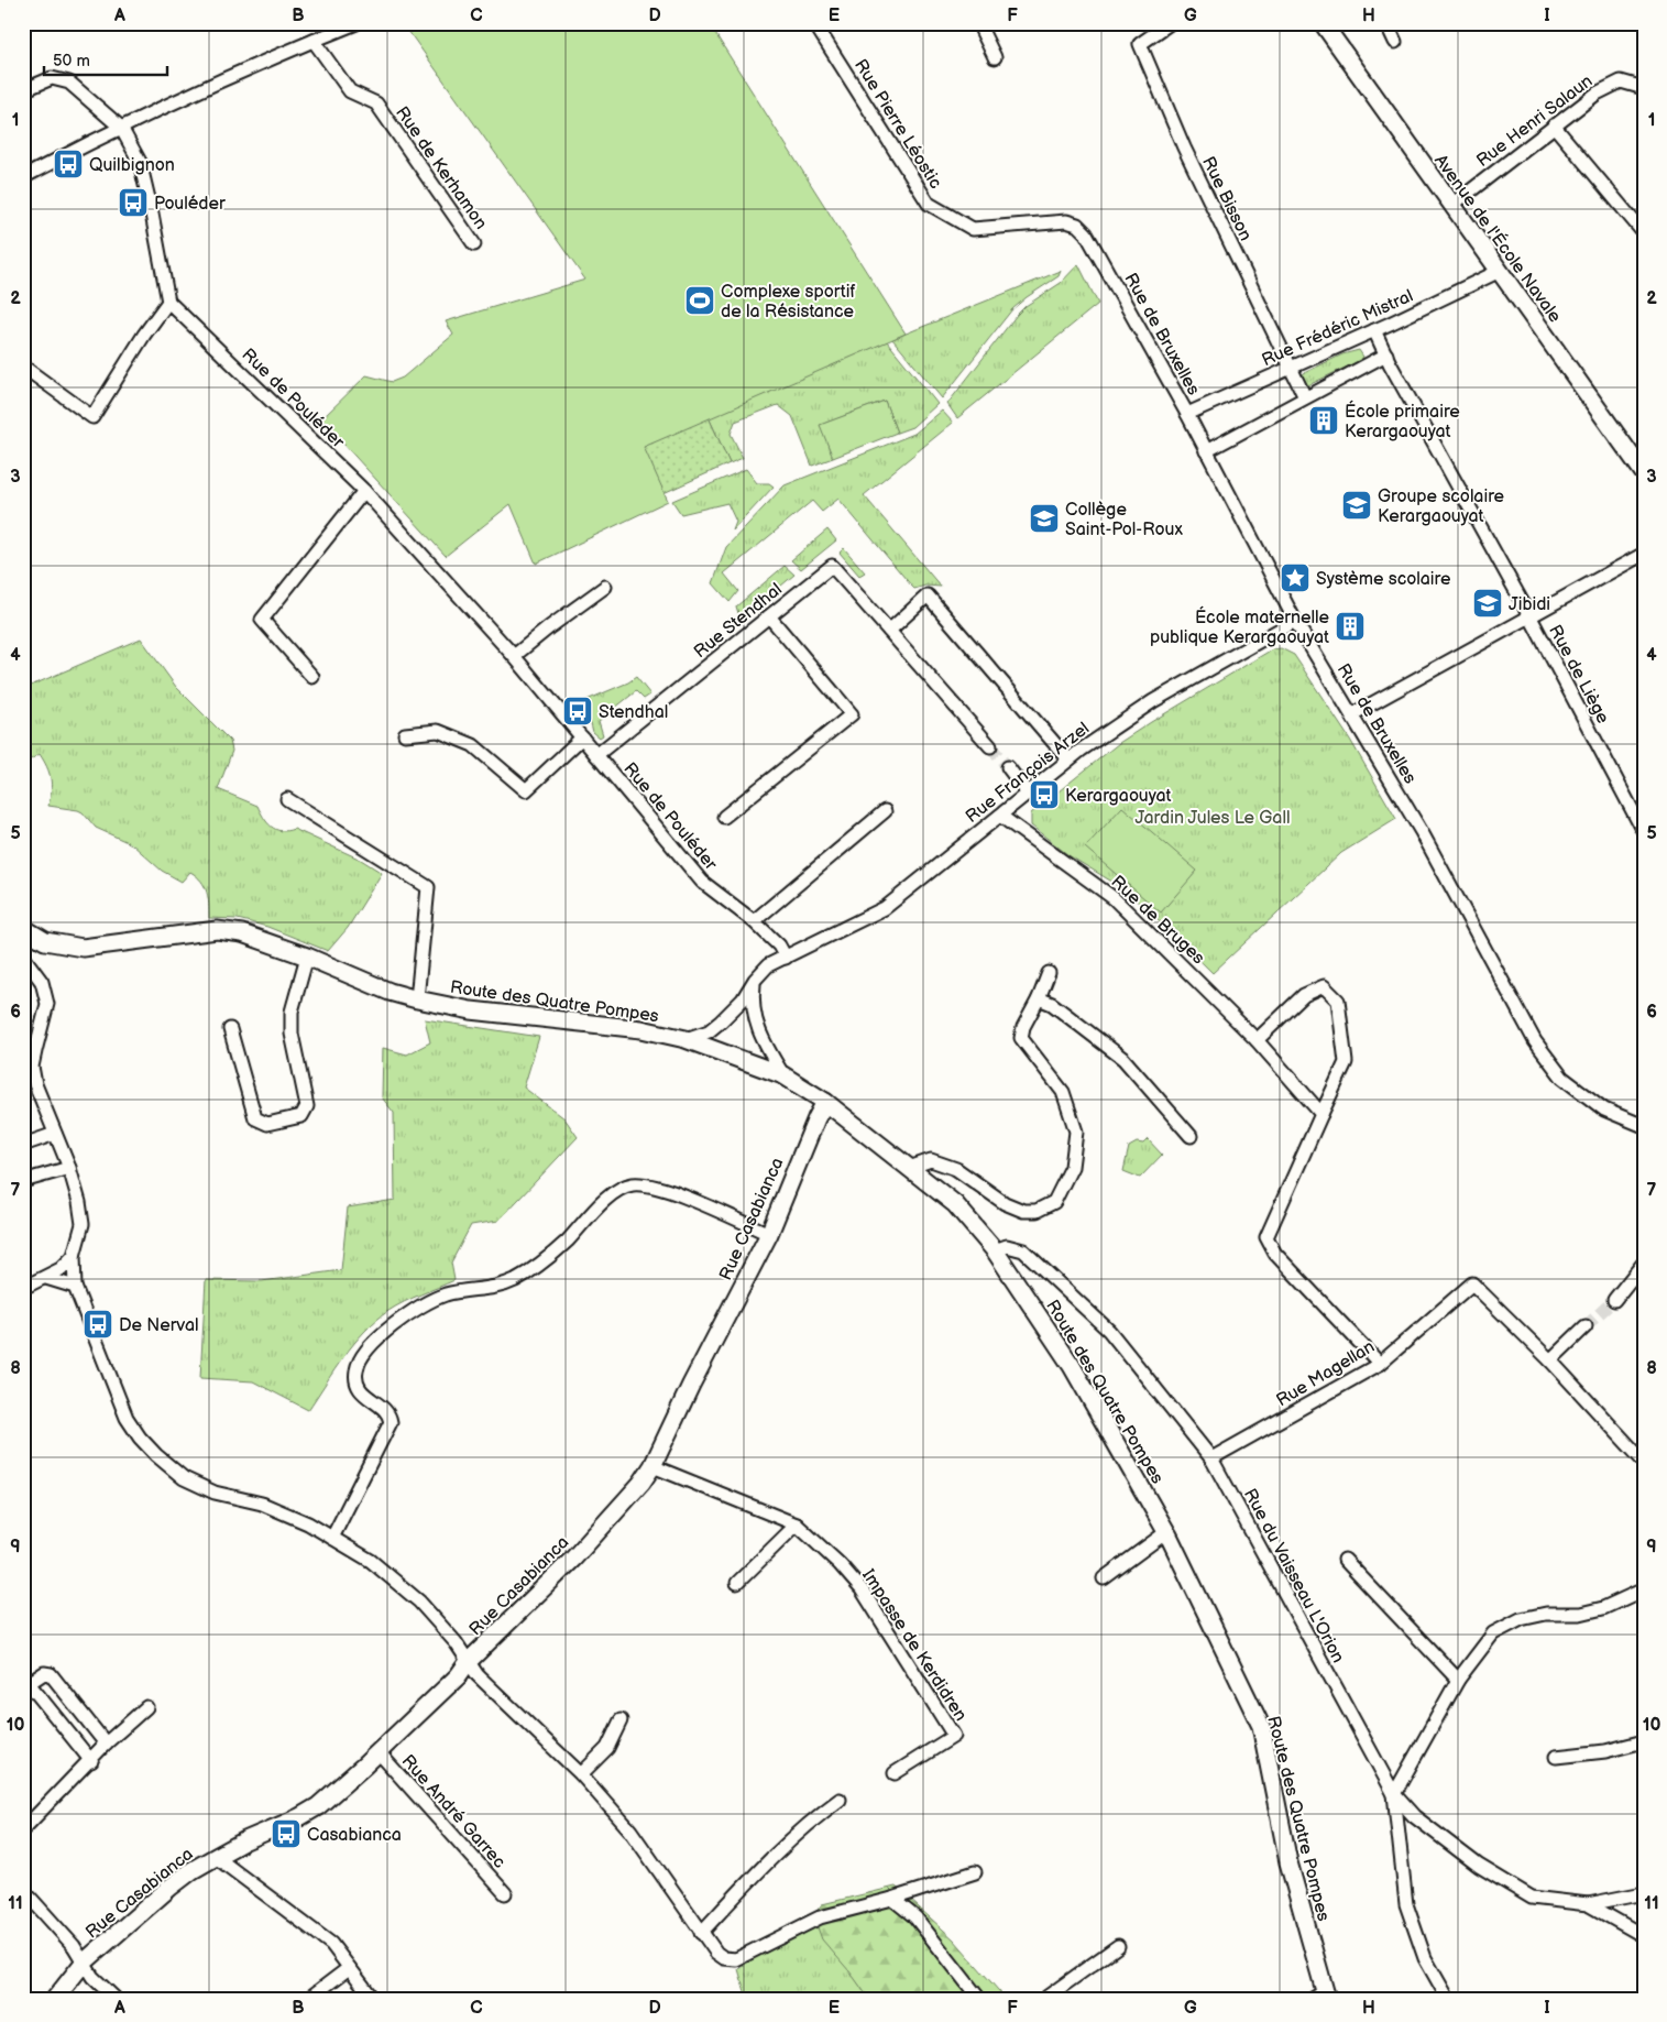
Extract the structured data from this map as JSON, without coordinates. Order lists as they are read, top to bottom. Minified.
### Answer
{"streets":{"street":["Rue Henri Salaun","Rue Pierre Léostic","Rue de Kerhamon","Rue Bisson","Avenue de l'École Navale","Rue Frédéric Mistral","Rue de Bruxelles","Rue de Pouléder","Rue Stendhal","Rue de Liège","Rue François Arzel","Rue de Bruges","Route des Quatre Pompes","Rue Casabianca","Rue Magellan","Rue du Vaisseau L'Orion","Impasse de Kerdidren","Rue André Garrec"]},"crossings":[["Rue Henri Salaun","Avenue de l'École Navale"],["Rue Pierre Léostic","Rue de Bruxelles"],["Rue Bisson","Rue Frédéric Mistral"],["Avenue de l'École Navale","Rue Frédéric Mistral"],["Rue Frédéric Mistral","Rue de Bruxelles"],["Rue Frédéric Mistral","Rue de Liège"],["Rue de Bruxelles","Rue François Arzel"],["Rue de Pouléder","Rue Stendhal"],["Rue de Pouléder","Rue François Arzel"],["Rue François Arzel","Rue de Bruges"],["Route des Quatre Pompes","Rue Casabianca"],["Route des Quatre Pompes","Rue du Vaisseau L'Orion"],["Rue Casabianca","Impasse de Kerdidren"],["Rue Casabianca","Rue André Garrec"],["Rue Magellan","Rue du Vaisseau L'Orion"]],"parks":["Jardin Jules Le Gall"],"places":{"bus stop":["Quilbignon","Pouléder","Stendhal","Kerargaouyat","De Nerval","Casabianca"],"sports":["Complexe sportif de la Résistance"],"building":["École primaire Kerargaouyat","École maternelle publique Kerargaouyat"],"school or university":["Groupe scolaire Kerargaouyat","Collège Saint-Pol-Roux","Jibidi"],"place":["Système scolaire"]},"scale_bar":"50 m","grid":{"columns":["A","B","C","D","E","F","G","H","I"],"rows":["1","2","3","4","5","6","7","8","9","10","11"]}}
